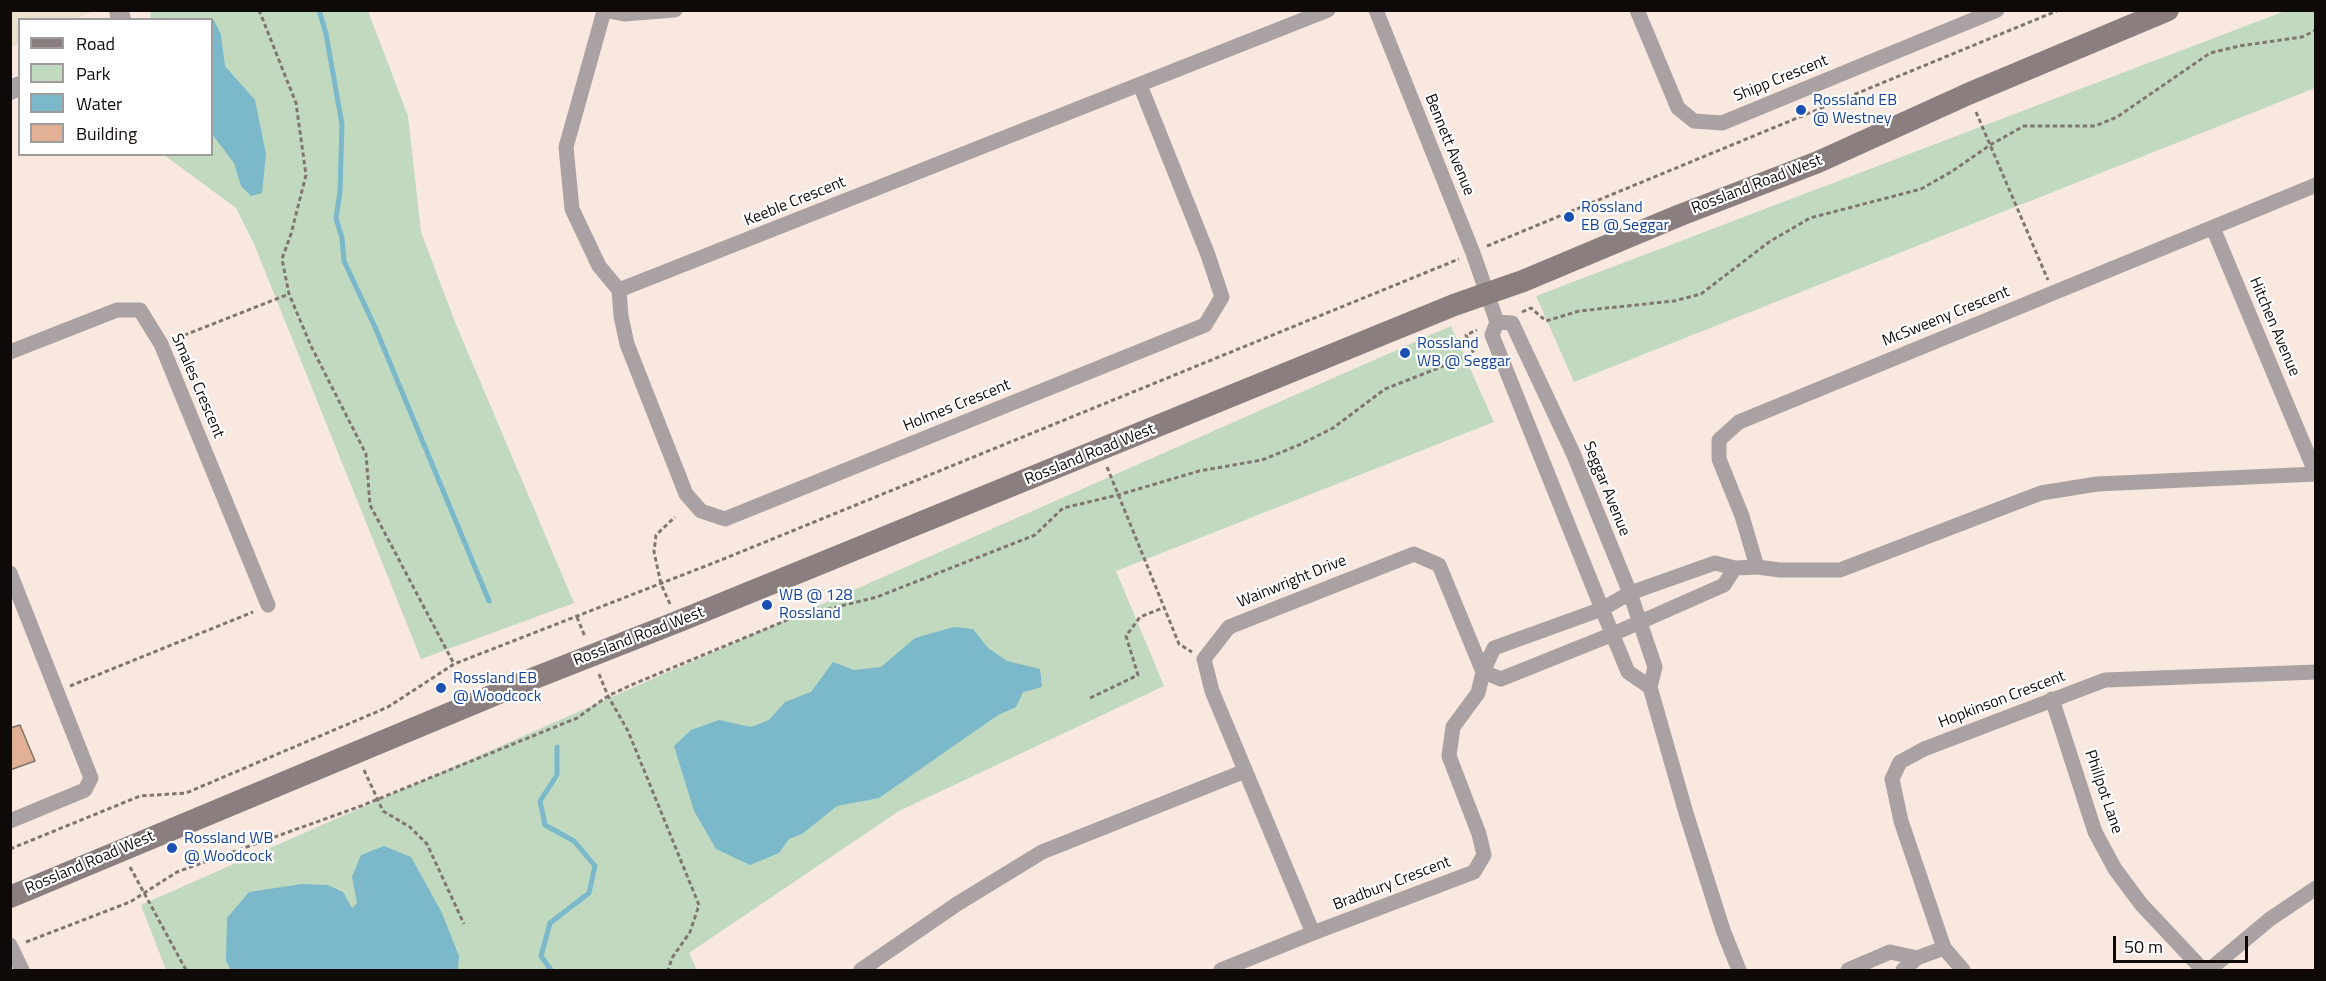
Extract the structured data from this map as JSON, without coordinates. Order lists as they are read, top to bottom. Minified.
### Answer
{"streets":{"main road":["Rossland Road West"],"street":["Shipp Crescent","Bennett Avenue","Keeble Crescent","McSweeny Crescent","Hitchen Avenue","Smales Crescent","Holmes Crescent","Seggar Avenue","Wainwright Drive","Hopkinson Crescent","Phillpot Lane","Bradbury Crescent"]},"crossings":[["Bennett Avenue","Rossland Road West"],["Keeble Crescent","Holmes Crescent"],["McSweeny Crescent","Hitchen Avenue"],["Seggar Avenue","Bradbury Crescent"],["Wainwright Drive","Bradbury Crescent"],["Hopkinson Crescent","Phillpot Lane"]],"places":["Rossland EB @ Westney","Rossland EB @ Seggar","Rossland WB @ Seggar","WB @ 128 Rossland","Rossland EB @ Woodcock","Rossland WB @ Woodcock"],"legend":["Road","Park","Water","Building"],"scale_bar":"50 m"}
